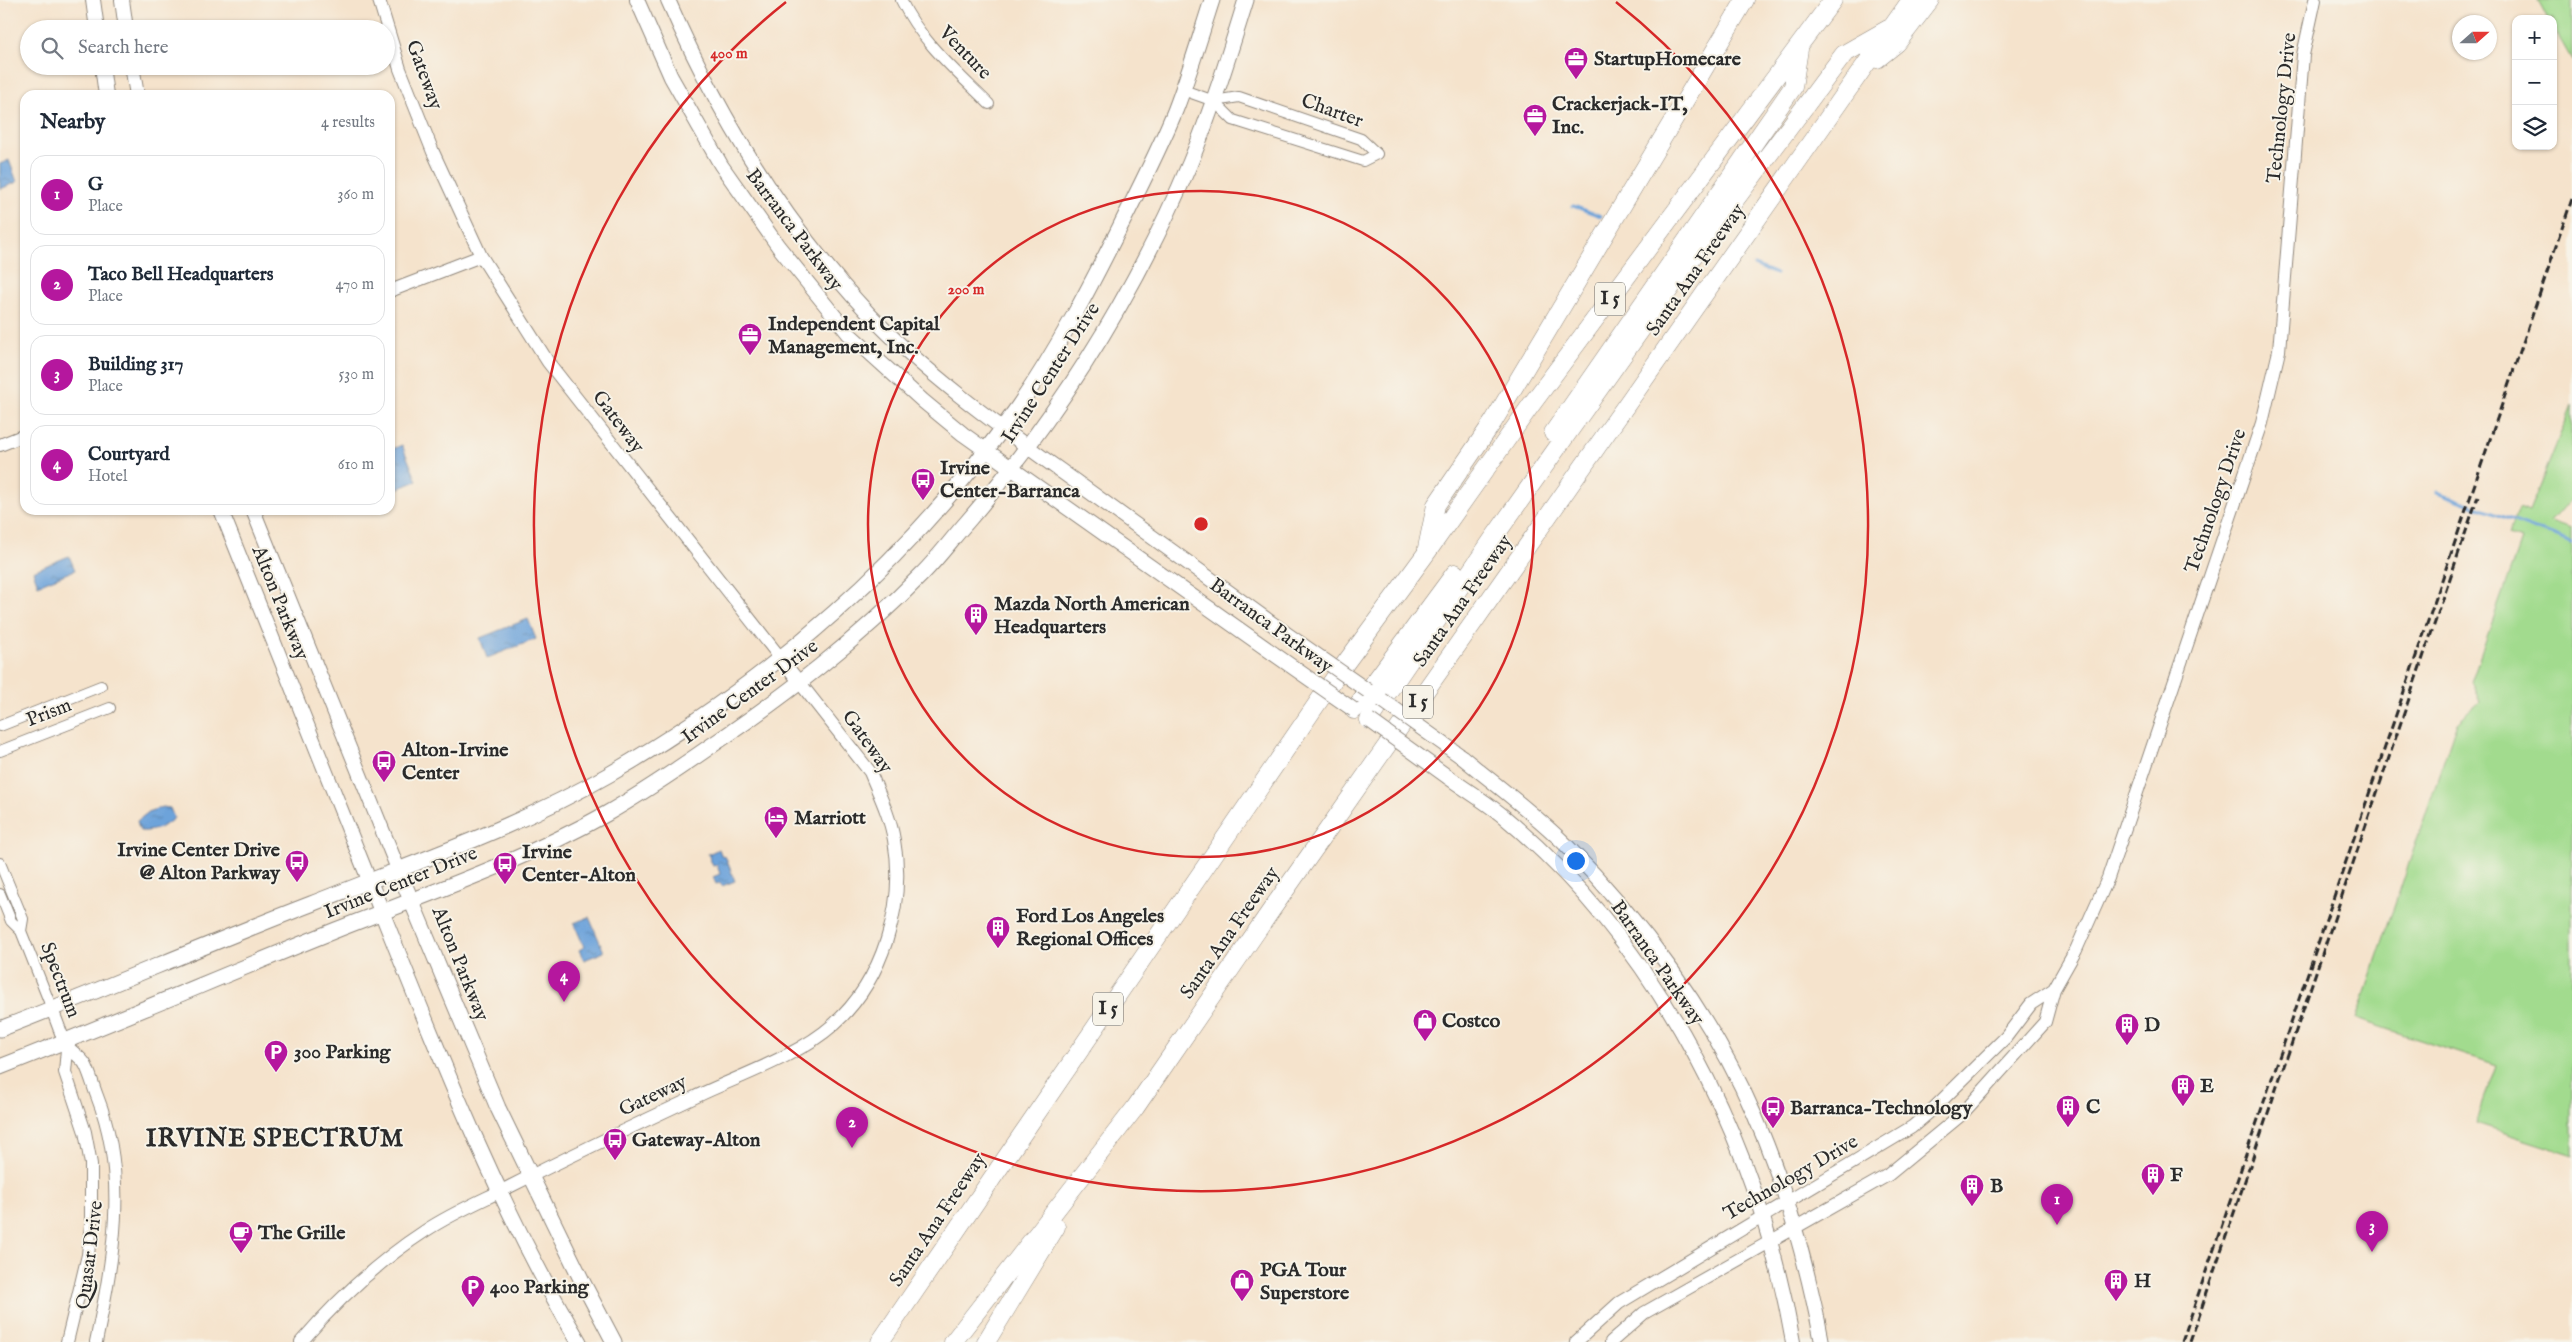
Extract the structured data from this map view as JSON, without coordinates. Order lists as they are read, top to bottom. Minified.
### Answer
{"streets":{"highway":["Santa Ana Freeway","I 5"],"main road":["Barranca Parkway","Irvine Center Drive","Alton Parkway"],"street":["Venture","Gateway","Technology Drive","Charter","Prism","Spectrum","Quasar Drive"]},"crossings":[["Gateway","Irvine Center Drive"],["Gateway","Alton Parkway"],["Technology Drive","Barranca Parkway"],["Charter","Irvine Center Drive"],["Barranca Parkway","Irvine Center Drive"],["Irvine Center Drive","Alton Parkway"],["Irvine Center Drive","Spectrum"],["Irvine Center Drive","Quasar Drive"],["Spectrum","Quasar Drive"]],"districts":["IRVINE SPECTRUM"],"places":{"office":["StartupHomecare","Crackerjack-IT, Inc.","Independent Capital Management, Inc."],"bus stop":["Irvine Center-Barranca","Alton-Irvine Center","Irvine Center Drive @ Alton Parkway","Irvine Center-Alton","Barranca-Technology","Gateway-Alton"],"building":["Mazda North American Headquarters","Ford Los Angeles Regional Offices","D","E","C","F","B","H"],"hotel":["Marriott"],"shop":["Costco","PGA Tour Superstore"],"parking":["300 Parking","400 Parking"],"cafe":["The Grille"]},"north":"right","page":{"map_buttons":["+","−"],"search":"Search here","heading":["Nearby","4 results"],"list":[{"mark":"1","name":"G","note":"Place","value":"360 m"},{"mark":"2","name":"Taco Bell Headquarters","note":"Place","value":"470 m"},{"mark":"3","name":"Building 317","note":"Place","value":"530 m"},{"mark":"4","name":"Courtyard","note":"Hotel","value":"610 m"}],"pins":["4","2","1","3"]},"rings":["400 m","200 m"]}
